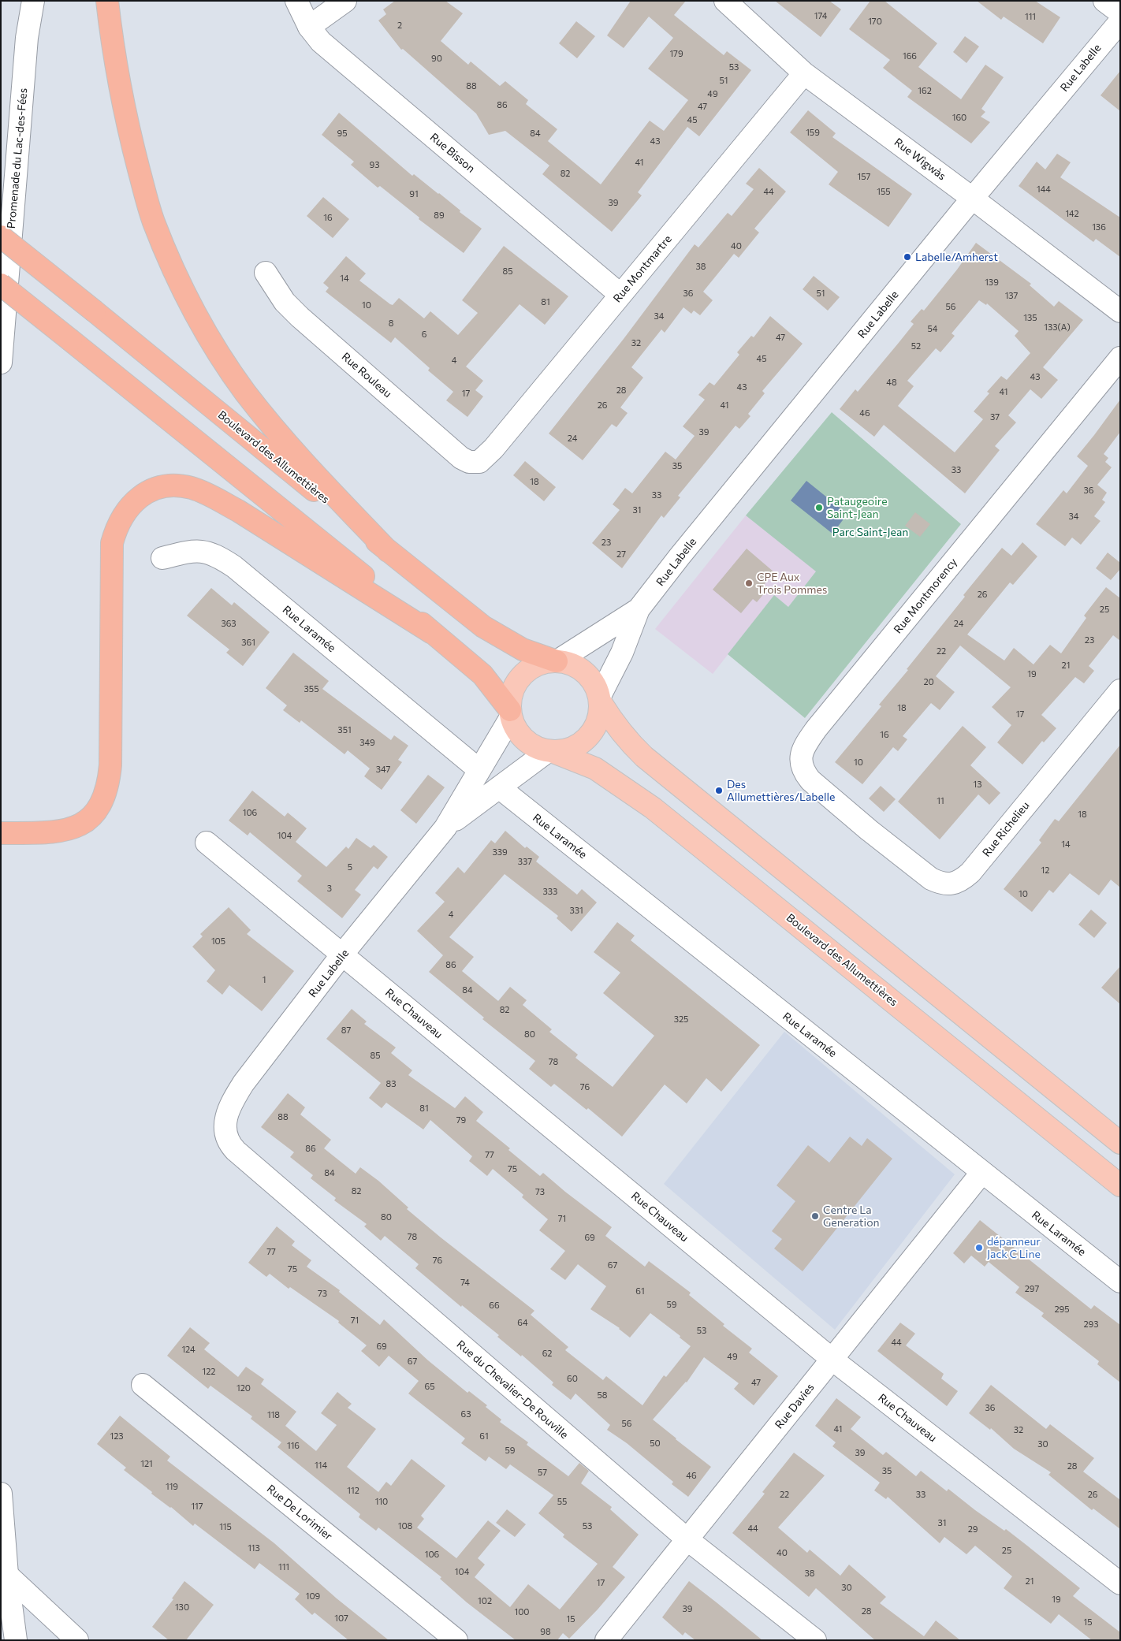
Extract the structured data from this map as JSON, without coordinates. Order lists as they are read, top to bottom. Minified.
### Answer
{"streets":{"highway":["Boulevard des Allumettières"],"street":["Rue Labelle","Rue Bisson","Promenade du Lac-des-Fées","Rue Wìgwàs","Rue Montmartre","Rue Rouleau","Rue Montmorency","Rue Laramée","Rue Richelieu","Rue Chauveau","Rue du Chevalier-De Rouville","Rue Davies","Rue De Lorimier"]},"crossings":[["Rue Labelle","Rue Wìgwàs"],["Rue Labelle","Boulevard des Allumettières"],["Rue Labelle","Rue Laramée"],["Rue Labelle","Rue Chauveau"],["Rue Labelle","Rue du Chevalier-De Rouville"],["Rue Bisson","Rue Montmartre"],["Rue Wìgwàs","Rue Montmartre"],["Rue Montmartre","Rue Rouleau"],["Rue Montmorency","Rue Richelieu"],["Rue Laramée","Rue Davies"],["Rue Chauveau","Rue Davies"],["Rue du Chevalier-De Rouville","Rue Davies"]],"parks":["Parc Saint-Jean"],"places":["Labelle/Amherst","Pataugeoire Saint-Jean","CPE Aux Trois Pommes","Des Allumettières/Labelle","Centre La Generation","dépanneur Jack C Line"],"house_numbers":["174","111","170","2","179","166","90","53","51","88","162","49","86","47","160","45","159","95","84","43","41","93","82","157","144","44","155","91","39","142","89","16","136","40","38","85","14","139","36","51","137","81","10","56","34","135","8","133(A)","54","6","47","32","52","45","4","43","48","43","28","41","17","26","41","46","37","39","24","35","33","18","36","33","31","34","23","27","26","25","363","24","23","361","22","21","19","20","355","18","17","351","16","349","10","347","13","11","106","18","104","14","339","337","5","12","3","333","10","331","4","105","86","1","84","82","325","87","80","85","78","83","76","81","88","79","86","77","75","84","82","73","80","71","78","69","77","76","67","75","74","297","61","73","59","66","295","71","64","293","53","44","69","124","62","49","67","122","60","47","65","120","58","36","63","118","56","41","32","123","61","50","30","116","59","39","121","114","28","35","57","46","119","112","22","33","26","110","55","117","31","108","53","115","44","29","113","25","40","106","111","104","38","21","17","30","109","19","102","130","39","28","100","107","15","15","98"]}
